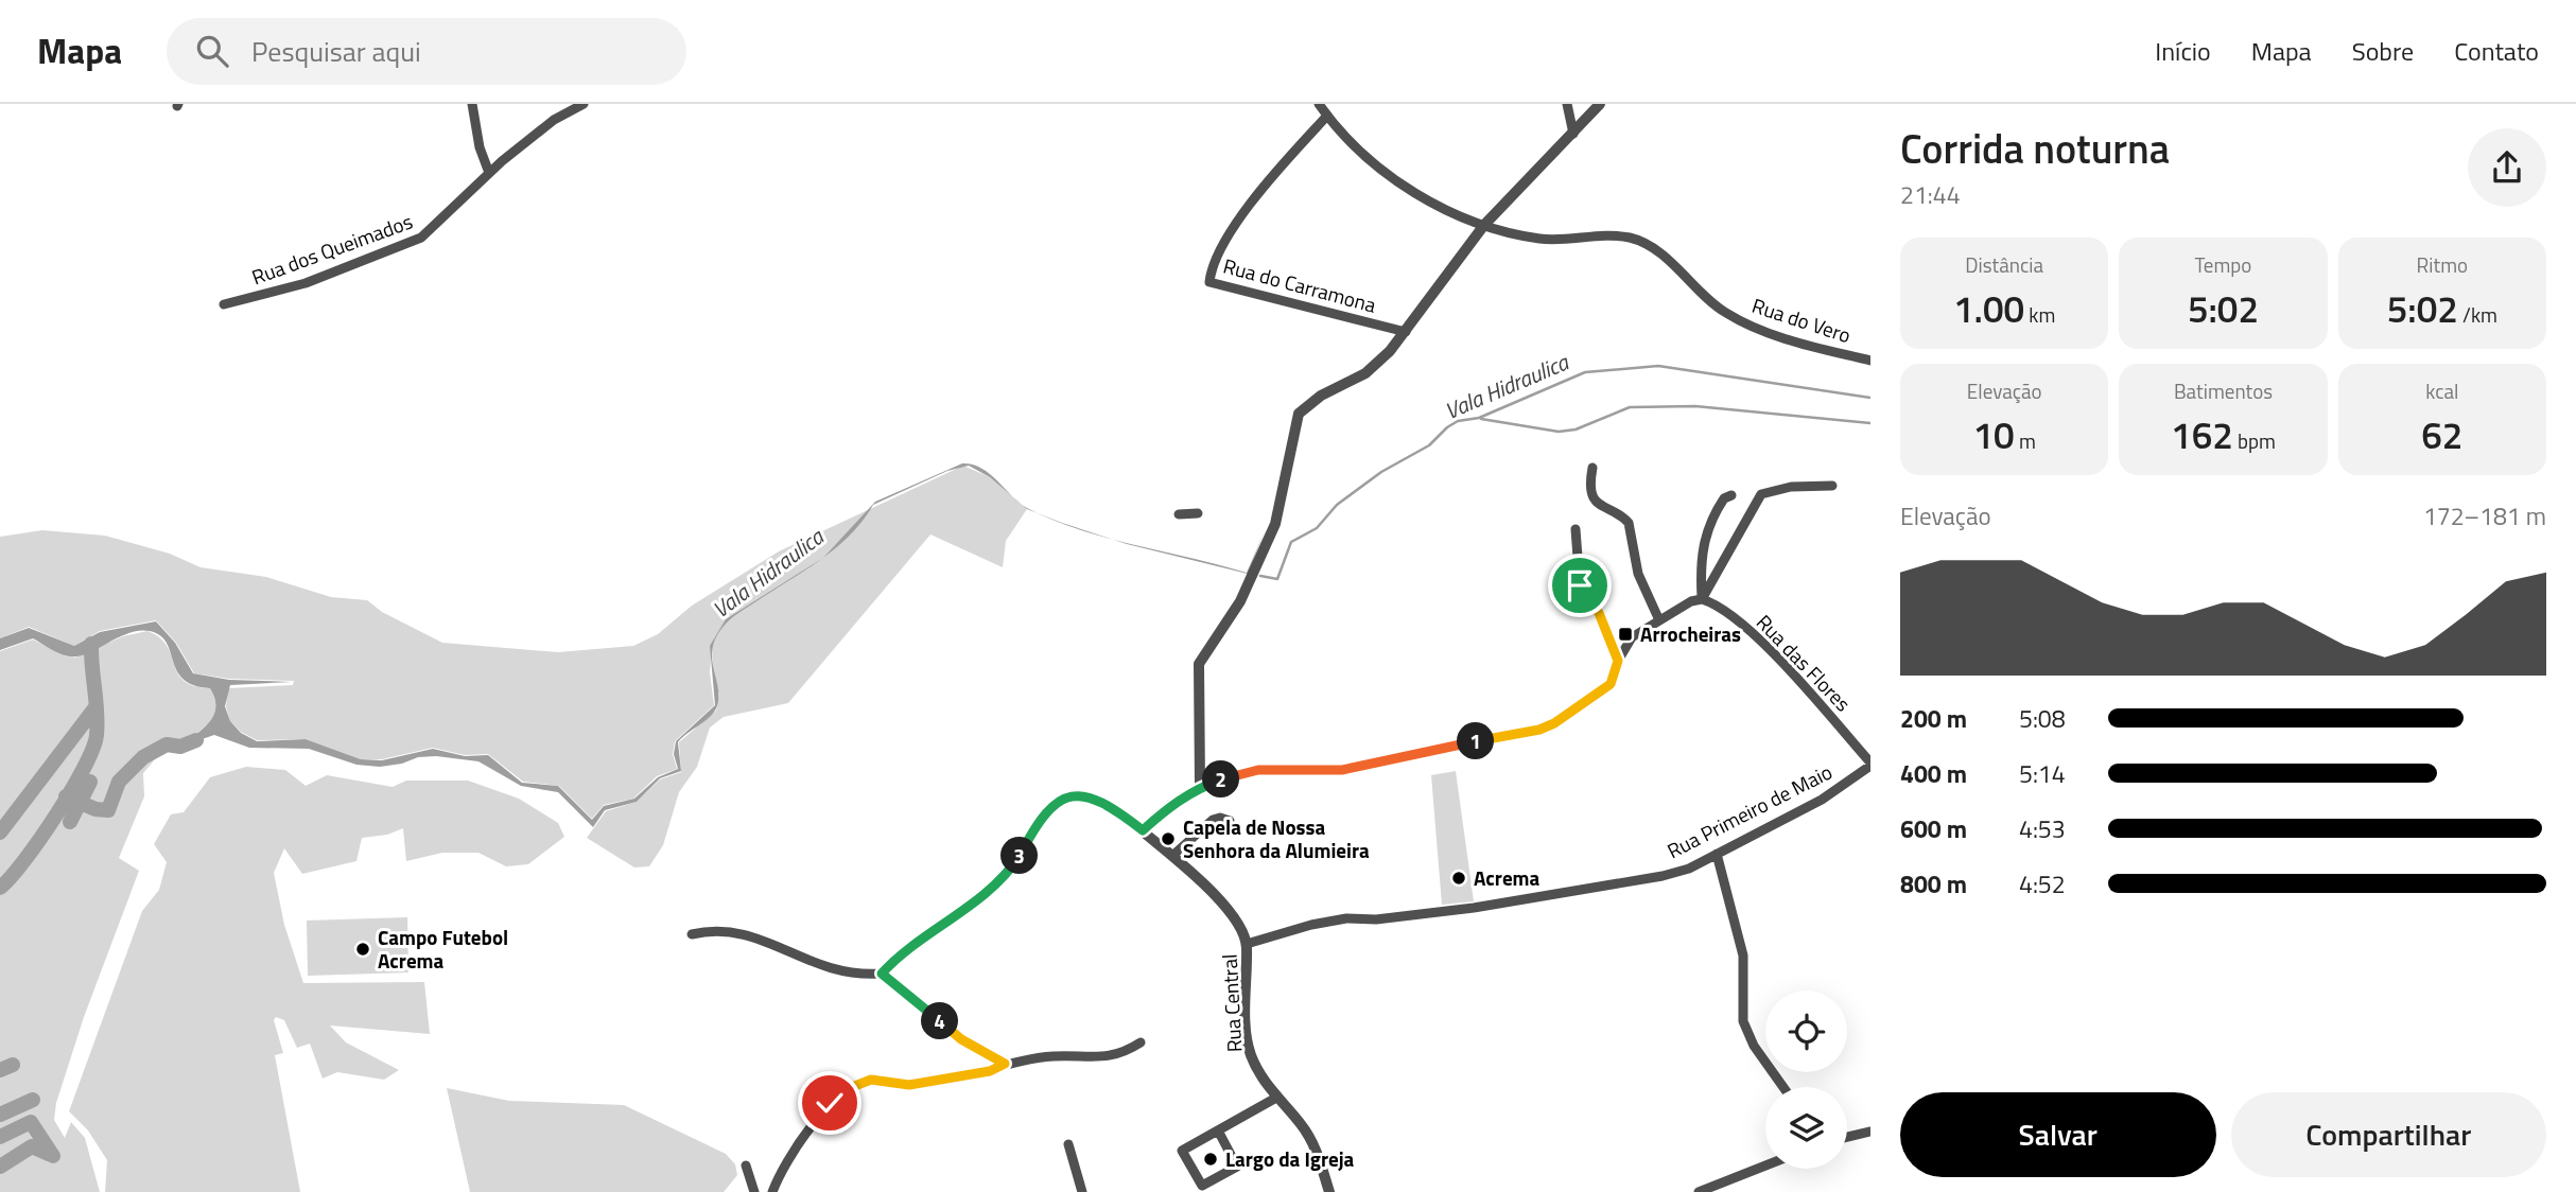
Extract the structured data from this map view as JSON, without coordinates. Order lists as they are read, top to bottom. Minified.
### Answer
{"streets":{"street":["Rua dos Queimados","Rua do Carramona","Rua do Vero","Rua das Flores","Rua Primeiro de Maio","Rua Central"]},"crossings":[["Rua do Carramona","Rua do Vero"],["Rua das Flores","Rua Primeiro de Maio"],["Rua Primeiro de Maio","Rua Central"]],"water":["Vala Hidraulica"],"places":{"transit":["Arrocheiras"],"other":["Capela de Nossa Senhora da Alumieira","Acrema","Campo Futebol Acrema","Largo da Igreja"]},"page":{"header":"Mapa","search":"Pesquisar aqui","nav":["Início","Mapa","Sobre","Contato"],"heading":["Corrida noturna","21:44"],"stats":[["Distância","1.00 km"],["Tempo","5:02"],["Ritmo","5:02 /km"],["Elevação","10 m"],["Batimentos","162 bpm"],["kcal","62"]],"chart":["Elevação","172–181 m"],"list":[{"name":"200 m","note":"5:08"},{"name":"400 m","note":"5:14"},{"name":"600 m","note":"4:53"},{"name":"800 m","note":"4:52"}],"pins":["1","2","3","4"],"buttons":["Salvar","Compartilhar"]}}
